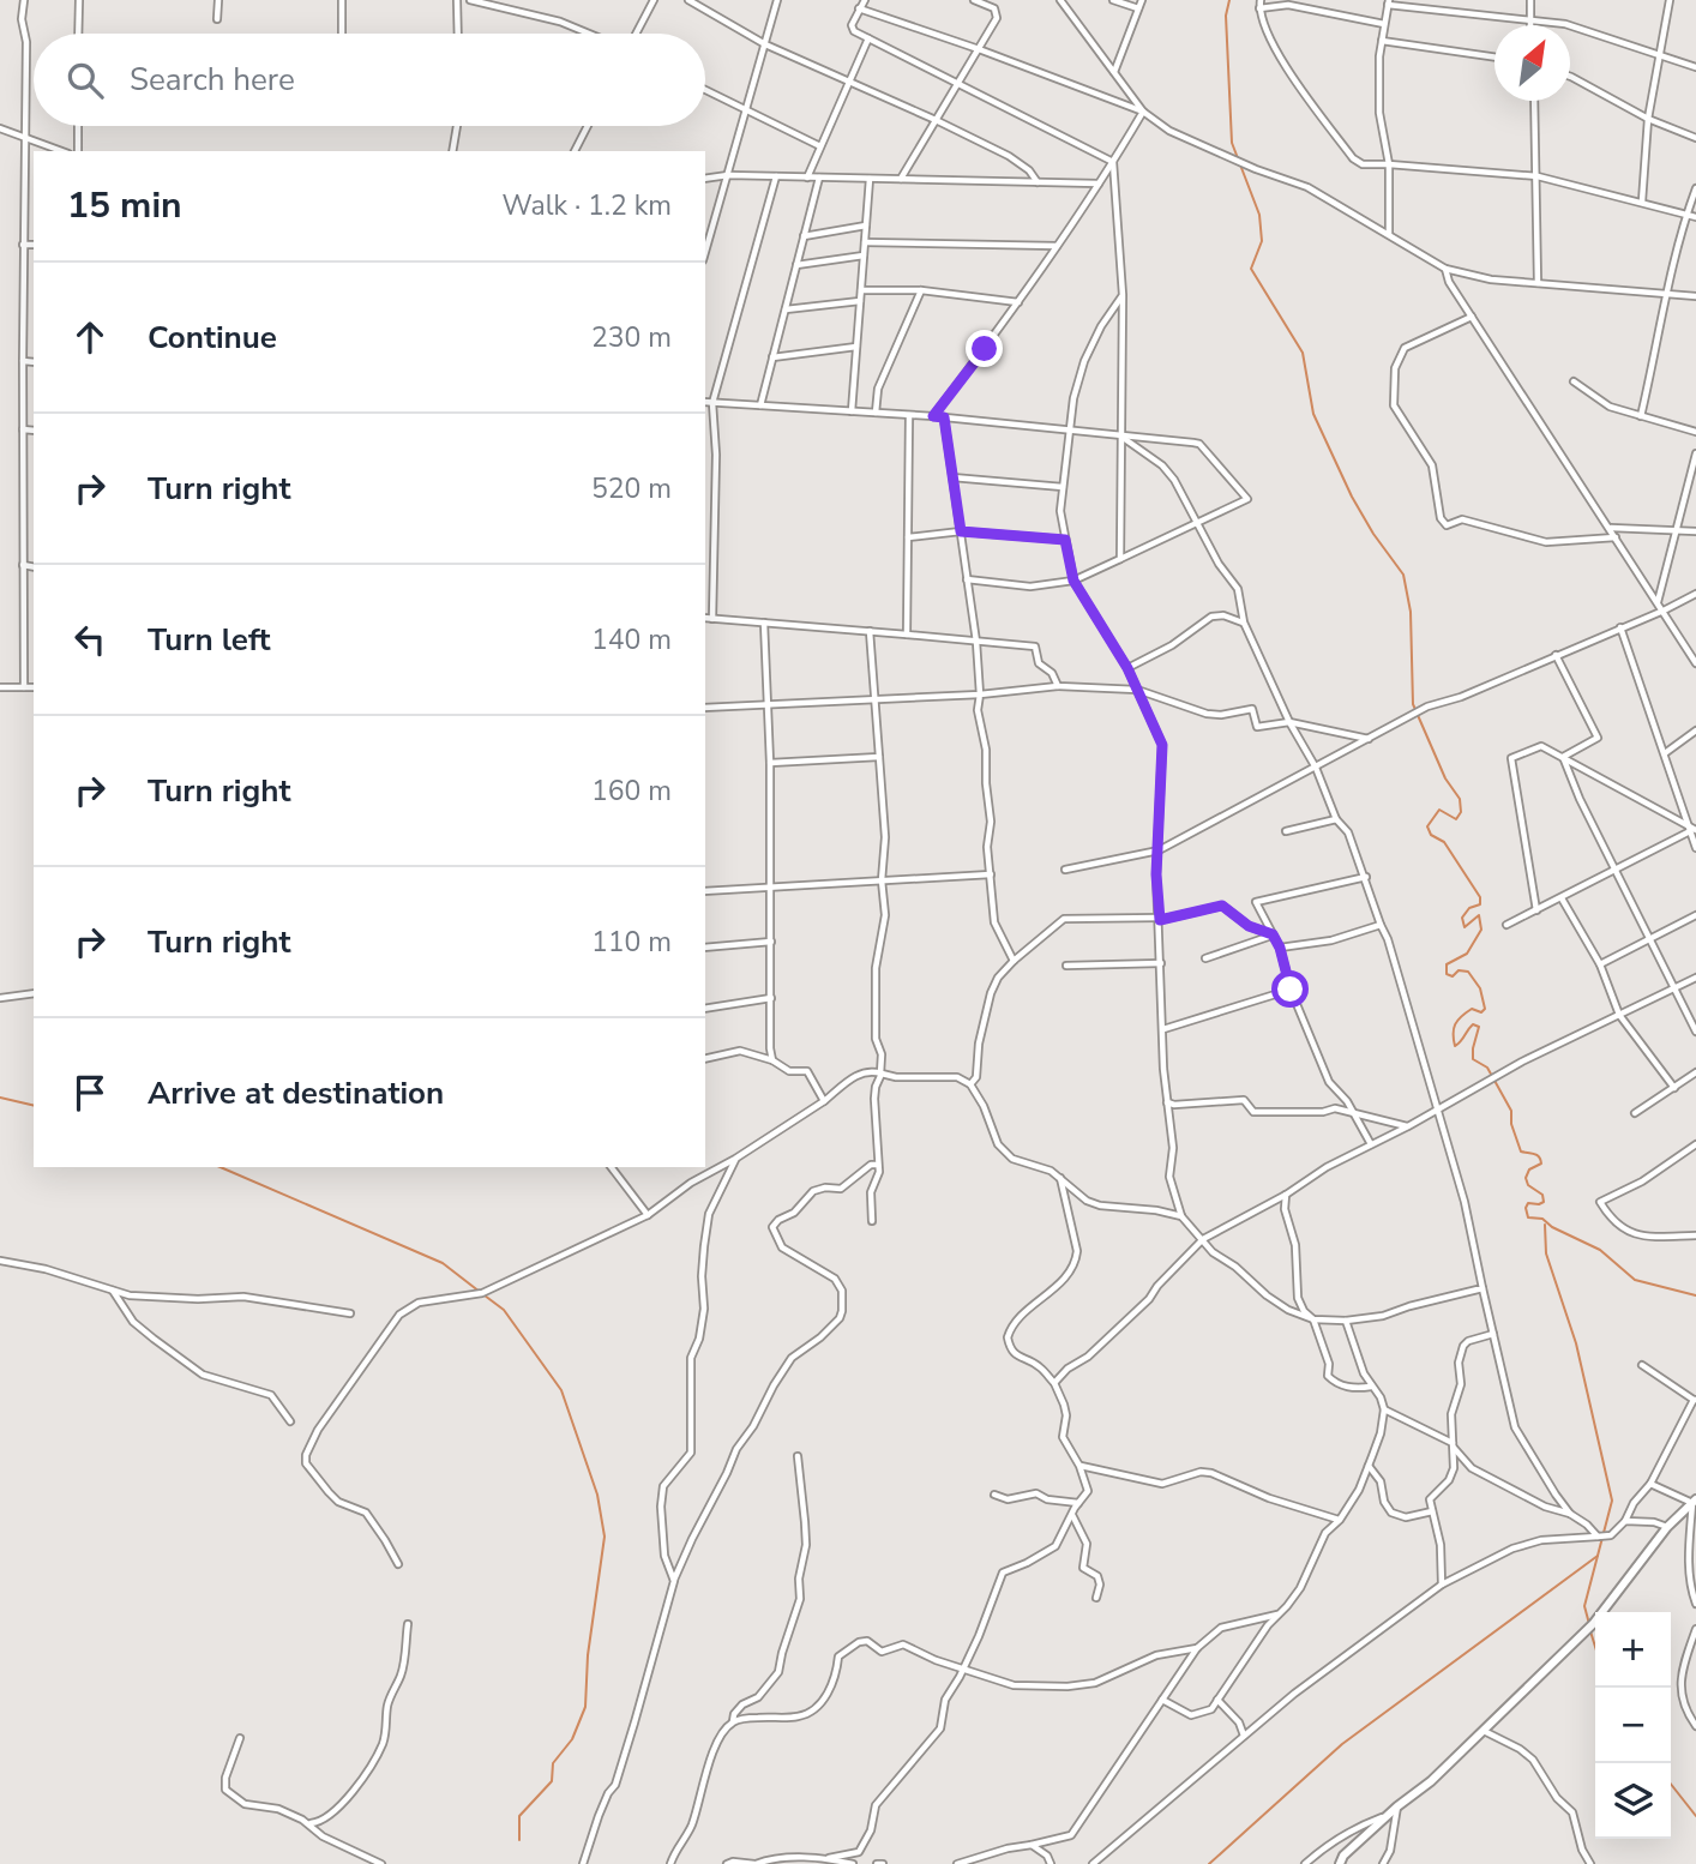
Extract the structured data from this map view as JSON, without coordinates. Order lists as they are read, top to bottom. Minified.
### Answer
{"north":"top right","page":{"search":"Search here","heading":["15 min","Walk · 1.2 km"],"list":[["Continue","230 m"],["Turn right","520 m"],["Turn left","140 m"],["Turn right","160 m"],["Turn right","110 m"],"Arrive at destination"],"map_buttons":["+","−"]}}
